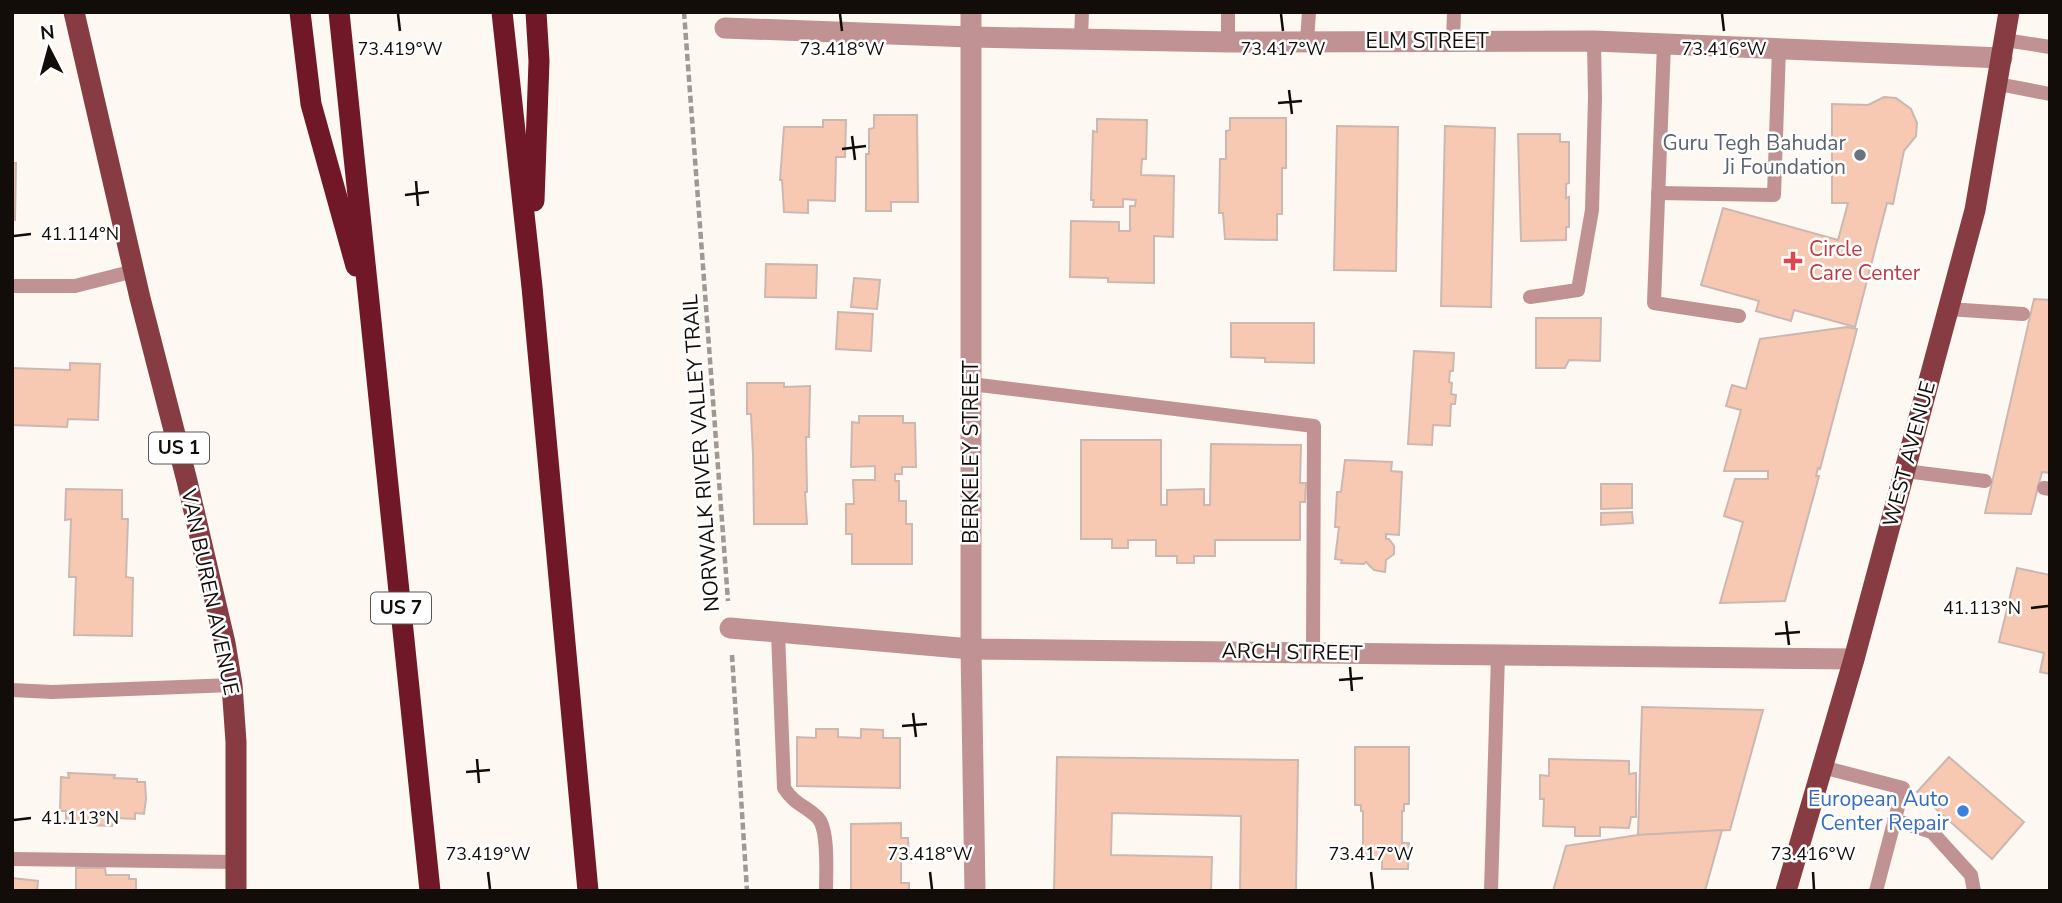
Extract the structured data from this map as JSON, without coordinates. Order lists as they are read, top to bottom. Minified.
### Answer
{"streets":{"highway":["US 7"],"main road":["US 1","WEST AVENUE","VAN BUREN AVENUE"],"street":["ELM STREET","BERKELEY STREET","ARCH STREET"],"path":["NORWALK RIVER VALLEY TRAIL"]},"crossings":[["ELM STREET","BERKELEY STREET"],["ELM STREET","WEST AVENUE"],["BERKELEY STREET","ARCH STREET"],["NORWALK RIVER VALLEY TRAIL","ARCH STREET"],["WEST AVENUE","ARCH STREET"]],"places":{"other":["Guru Tegh Bahudar Ji Foundation","European Auto Center Repair"],"health":["Circle Care Center"]},"north":"top","coordinates":["73.419°W","73.418°W","73.417°W","73.416°W","41.114°N","41.113°N"]}
